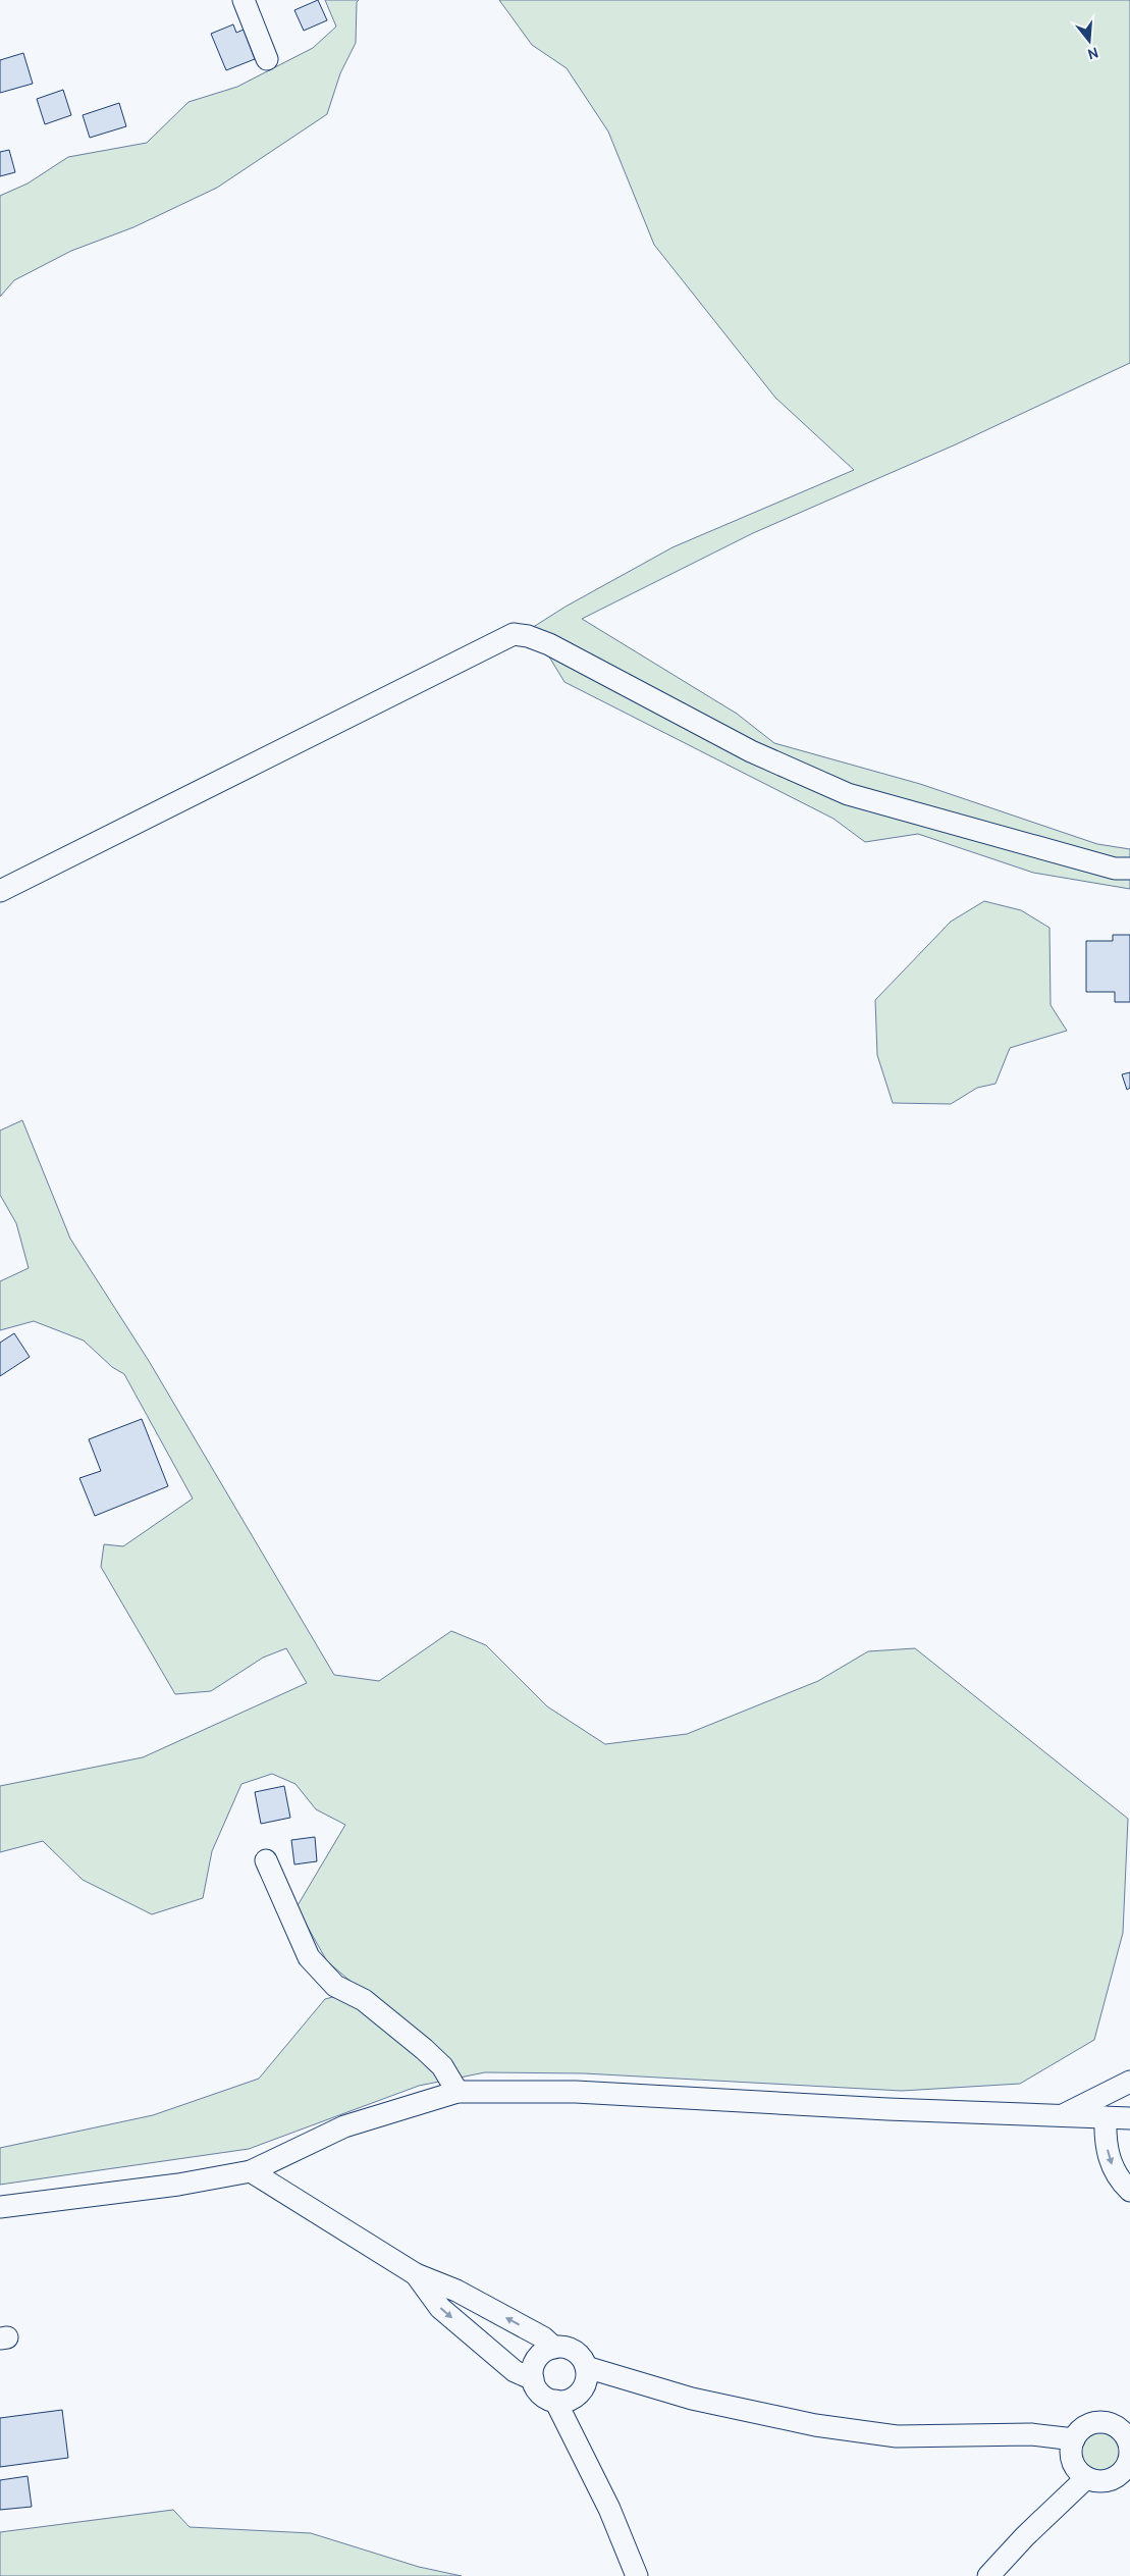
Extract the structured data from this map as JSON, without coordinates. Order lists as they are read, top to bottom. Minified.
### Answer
{"north":"bottom"}
